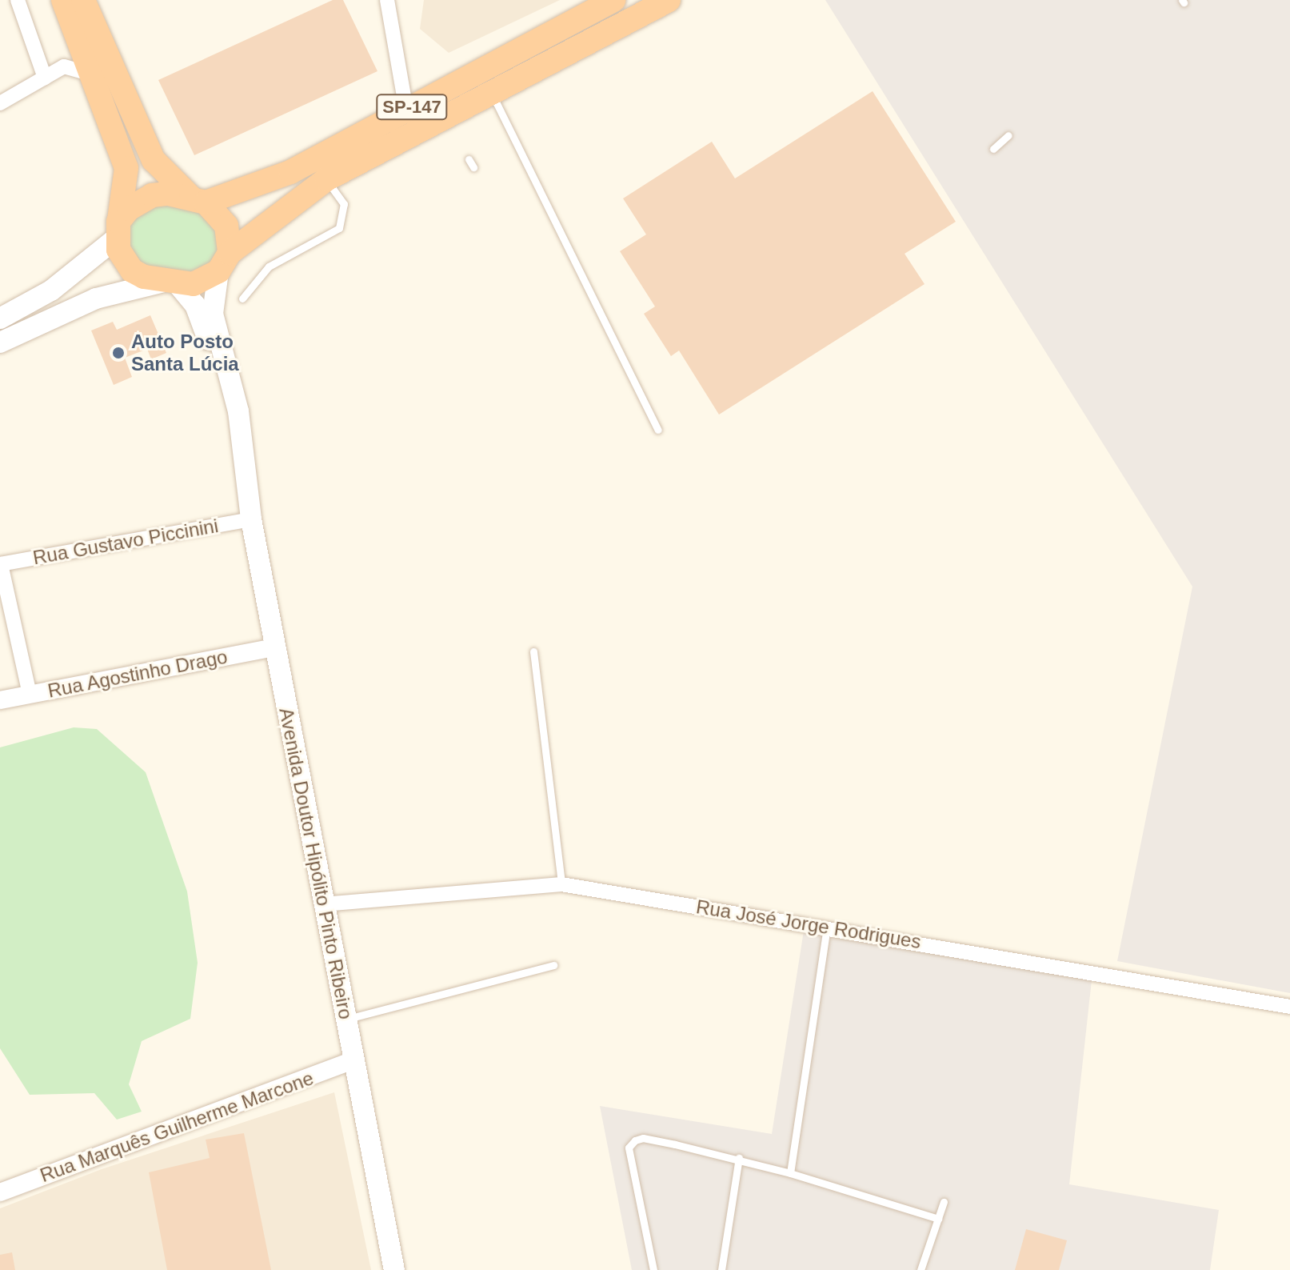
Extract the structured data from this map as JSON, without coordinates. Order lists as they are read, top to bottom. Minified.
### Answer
{"streets":{"highway":["SP-147"],"main road":["Avenida Doutor Hipólito Pinto Ribeiro"],"street":["Rua Gustavo Piccinini","Rua Agostinho Drago","Rua José Jorge Rodrigues","Rua Marquês Guilherme Marcone"]},"crossings":[["SP-147","Avenida Doutor Hipólito Pinto Ribeiro"],["Rua Gustavo Piccinini","Avenida Doutor Hipólito Pinto Ribeiro"],["Rua Agostinho Drago","Avenida Doutor Hipólito Pinto Ribeiro"],["Avenida Doutor Hipólito Pinto Ribeiro","Rua José Jorge Rodrigues"],["Avenida Doutor Hipólito Pinto Ribeiro","Rua Marquês Guilherme Marcone"]],"places":["Auto Posto Santa Lúcia"]}
